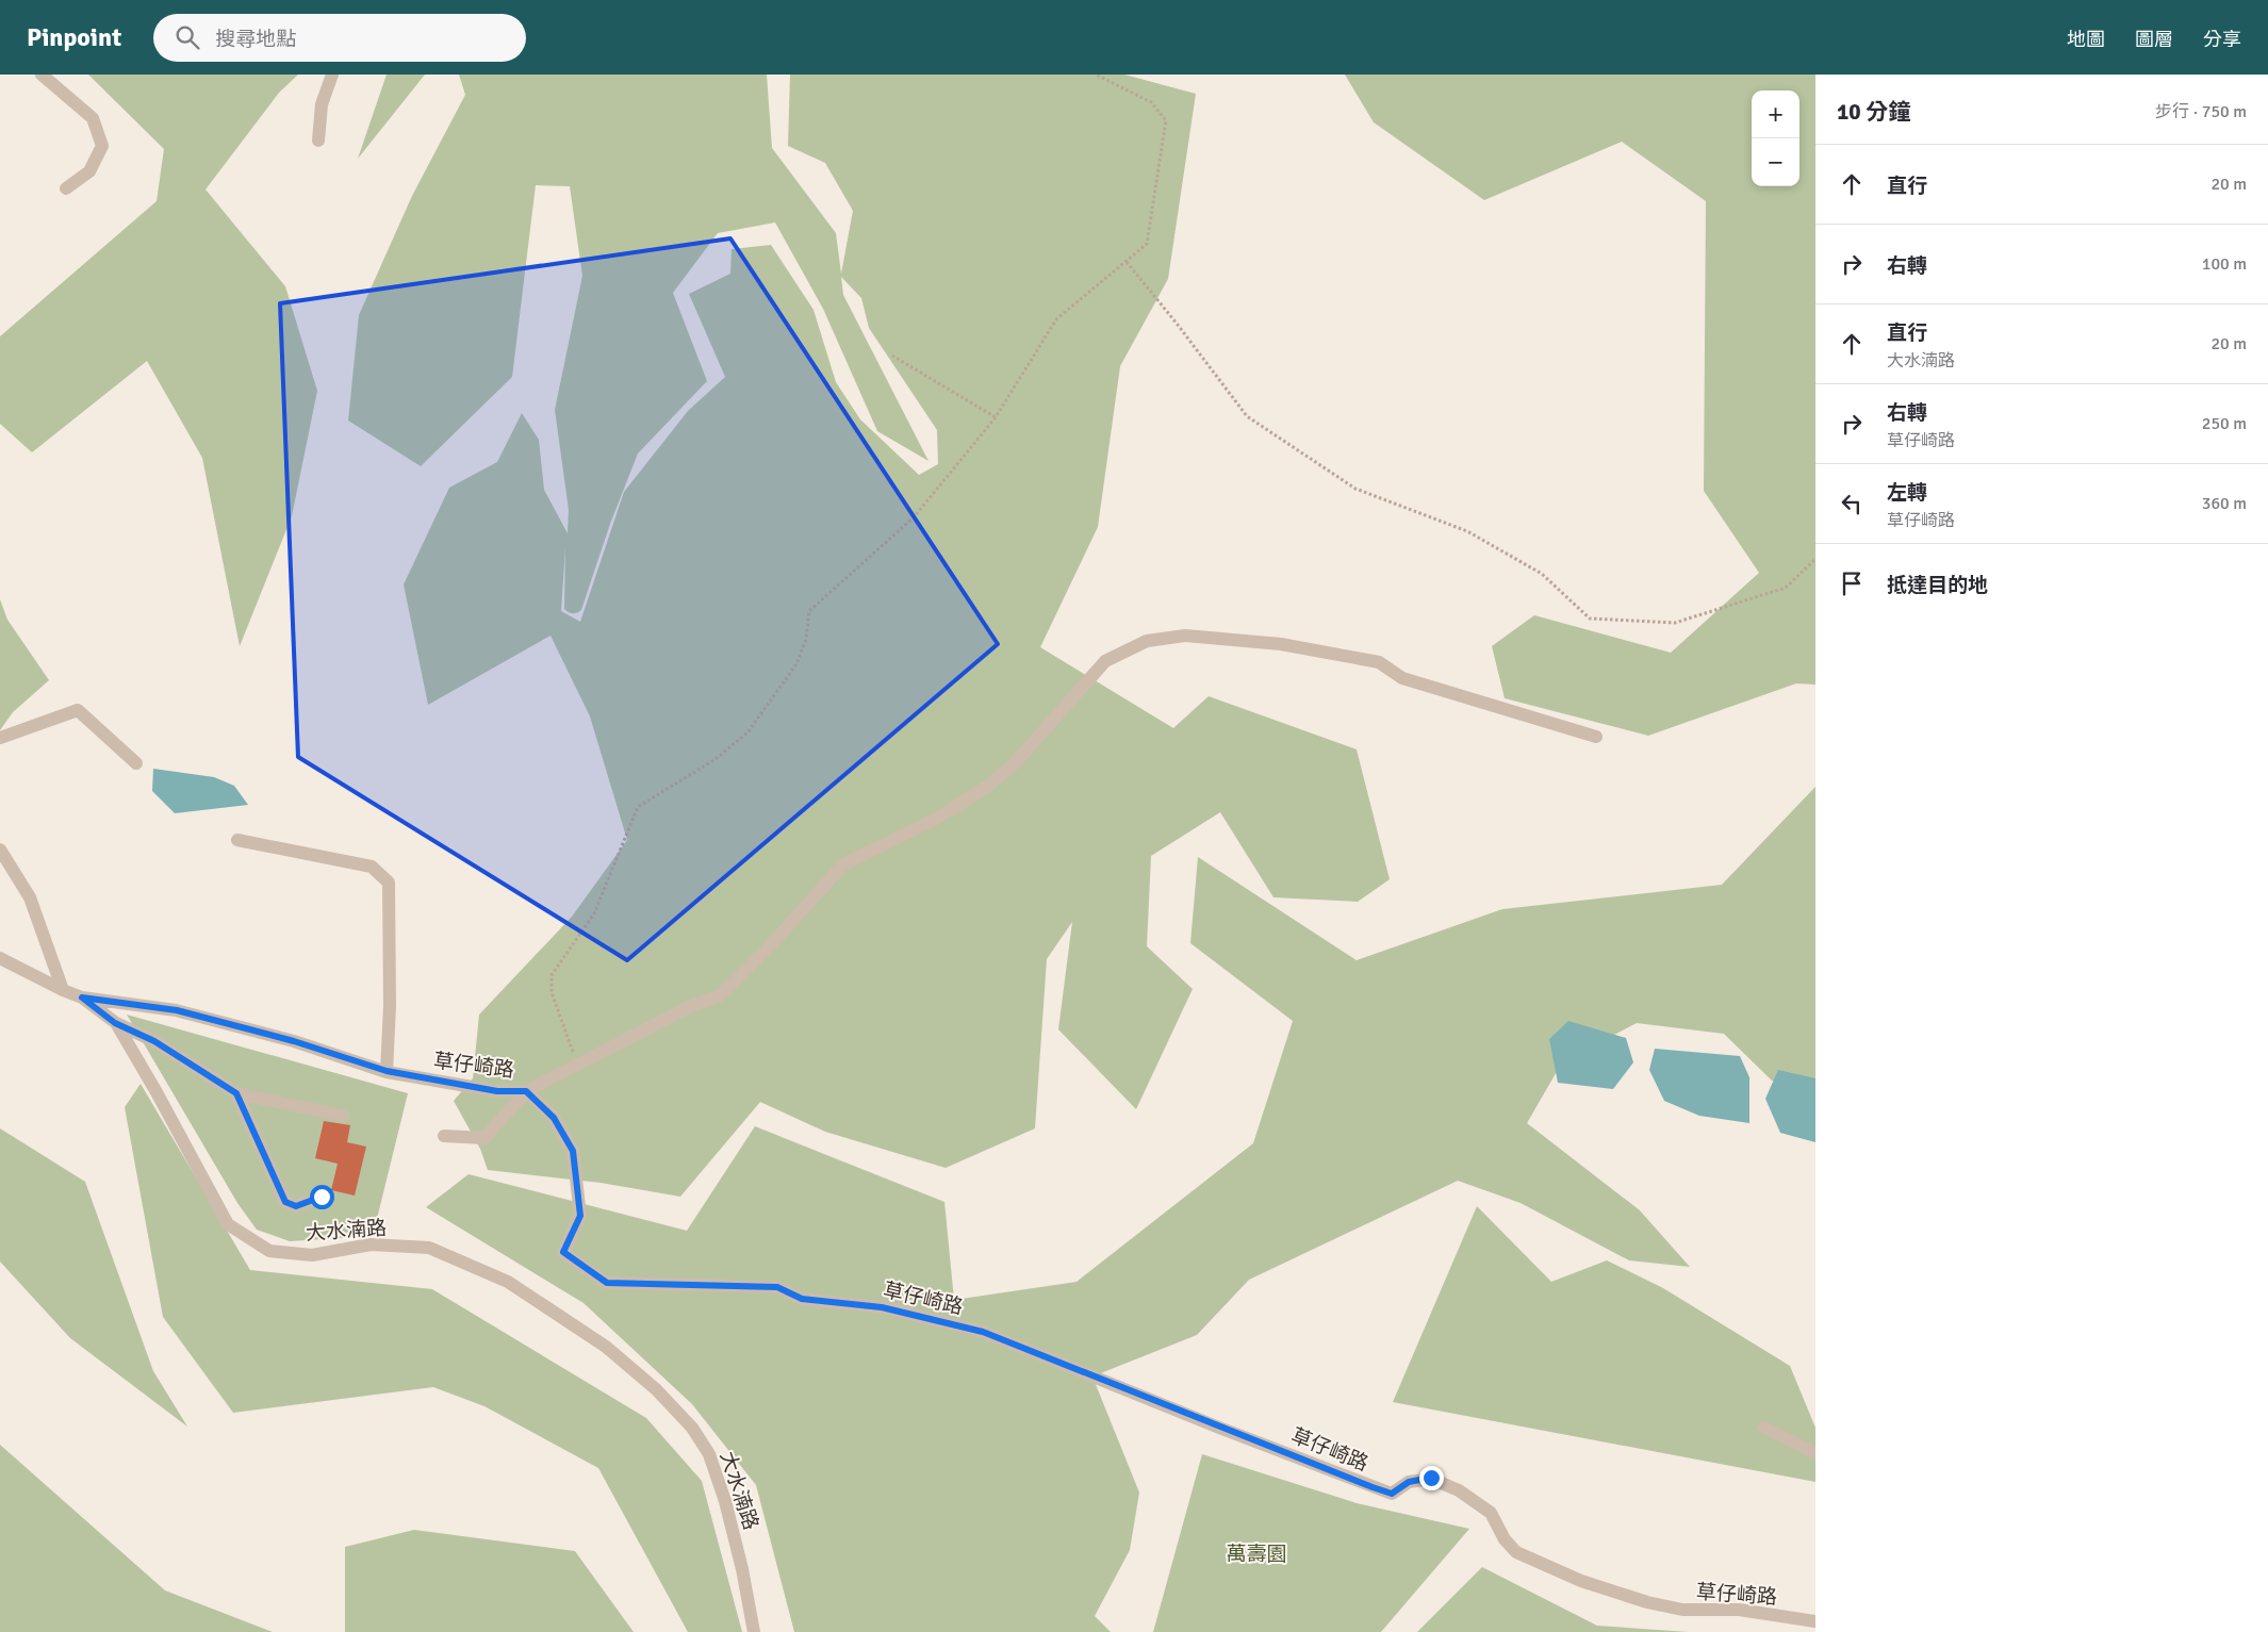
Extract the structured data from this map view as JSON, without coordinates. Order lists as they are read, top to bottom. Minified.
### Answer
{"streets":{"street":["草仔崎路","大水湳路"]},"crossings":[["草仔崎路","大水湳路"]],"parks":["萬壽園"],"page":{"header":"Pinpoint","search":"搜尋地點","nav":["地圖","圖層","分享"],"heading":["10 分鐘","步行 · 750 m"],"map_buttons":["+","−"],"list":[["直行","20 m"],["右轉","100 m"],["直行","大水湳路","20 m"],["右轉","草仔崎路","250 m"],["左轉","草仔崎路","360 m"],"抵達目的地"]}}
